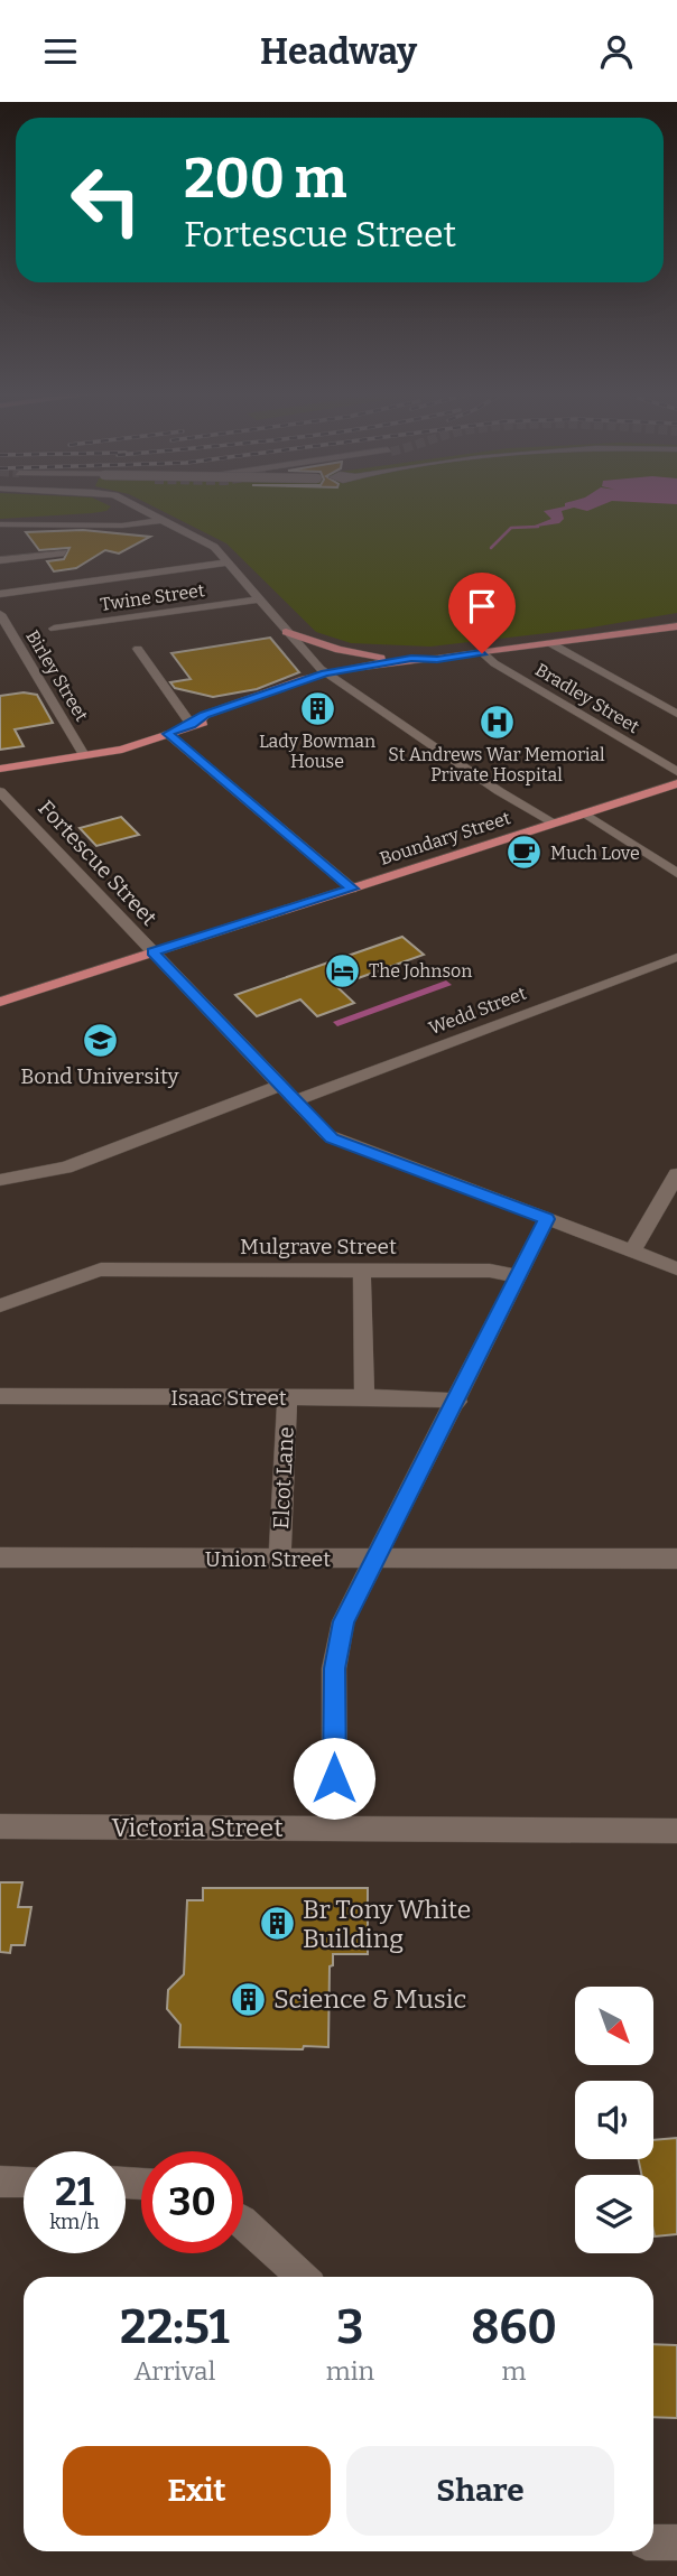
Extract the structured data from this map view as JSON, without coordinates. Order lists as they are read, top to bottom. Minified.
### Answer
{"streets":{"main road":["Boundary Street"],"street":["Twine Street","Birley Street","Bradley Street","Fortescue Street","Wedd Street","Mulgrave Street","Isaac Street","Elcot Lane","Union Street","Victoria Street"]},"crossings":[["Boundary Street","Fortescue Street"],["Fortescue Street","Wedd Street"],["Isaac Street","Elcot Lane"],["Elcot Lane","Union Street"]],"places":{"building":["Lady Bowman House","Br Tony White Building","Science & Music"],"hospital":["St Andrews War Memorial Private Hospital"],"cafe":["Much Love"],"hotel":["The Johnson"],"school or university":["Bond University"]},"north":"bottom right","page":{"header":"Headway","turn":["200 m","Fortescue Street"],"speed":"21 km/h","limit":"30","eta":["22:51","Arrival","3","min","860","m"],"buttons":["Exit","Share"]}}
